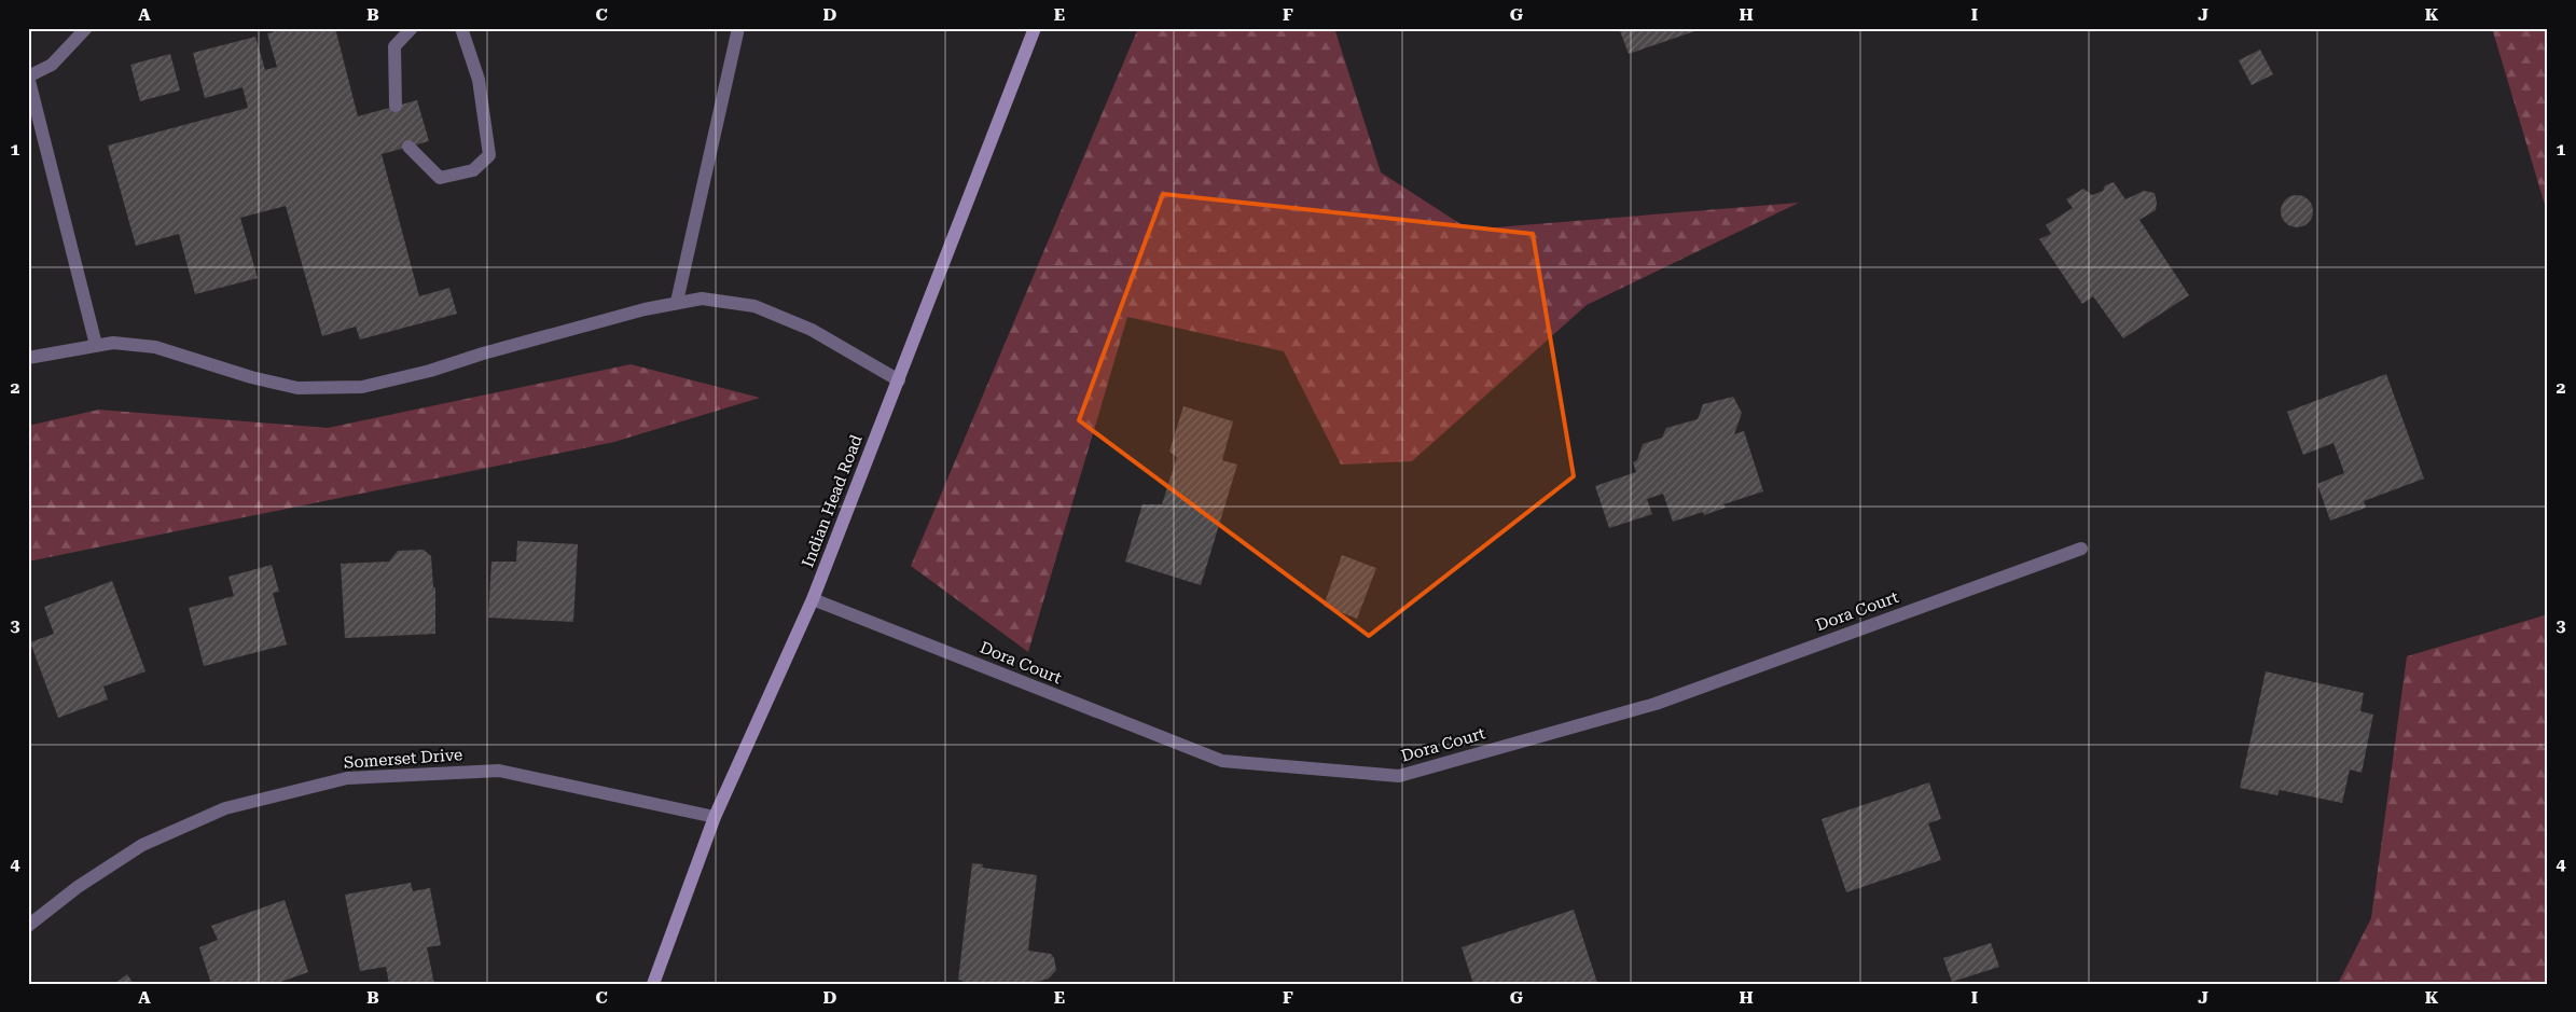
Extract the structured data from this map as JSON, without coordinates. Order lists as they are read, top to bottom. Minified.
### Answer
{"streets":{"main road":["Indian Head Road"],"street":["Dora Court","Somerset Drive"]},"crossings":[["Indian Head Road","Dora Court"],["Indian Head Road","Somerset Drive"]],"grid":{"columns":["A","B","C","D","E","F","G","H","I","J","K"],"rows":["1","2","3","4"]}}
